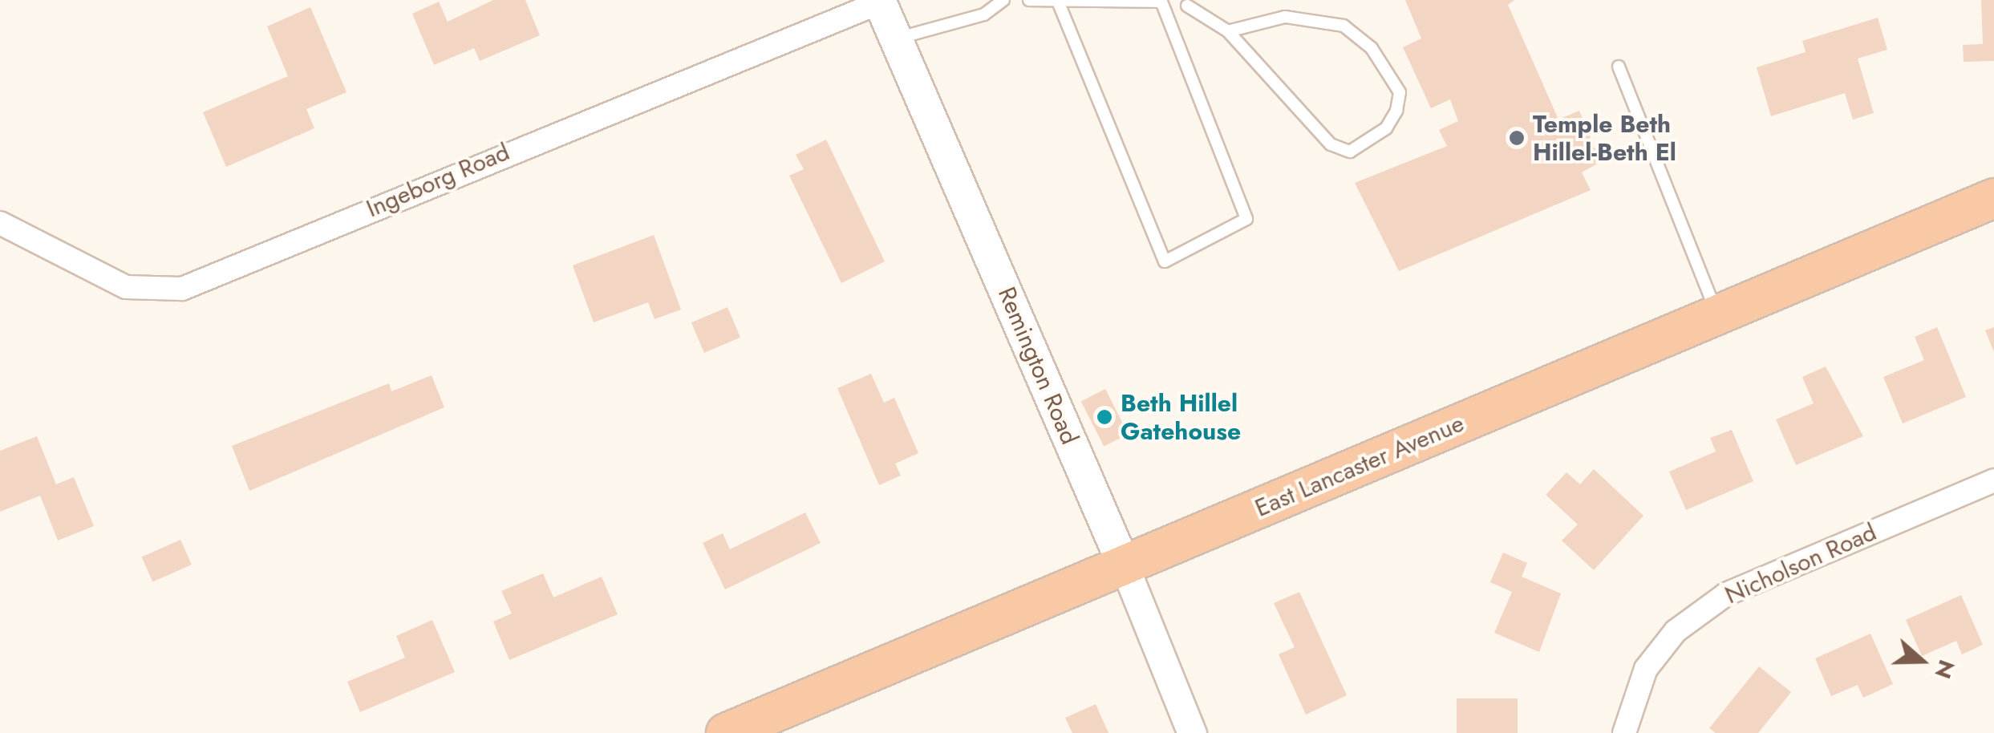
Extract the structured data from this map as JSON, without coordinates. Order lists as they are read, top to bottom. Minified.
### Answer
{"streets":{"highway":["East Lancaster Avenue"],"main road":["Remington Road"],"street":["Ingeborg Road","Nicholson Road"]},"crossings":[["Ingeborg Road","Remington Road"],["Remington Road","East Lancaster Avenue"]],"places":["Temple Beth Hillel-Beth El","Beth Hillel Gatehouse"],"north":"right"}
